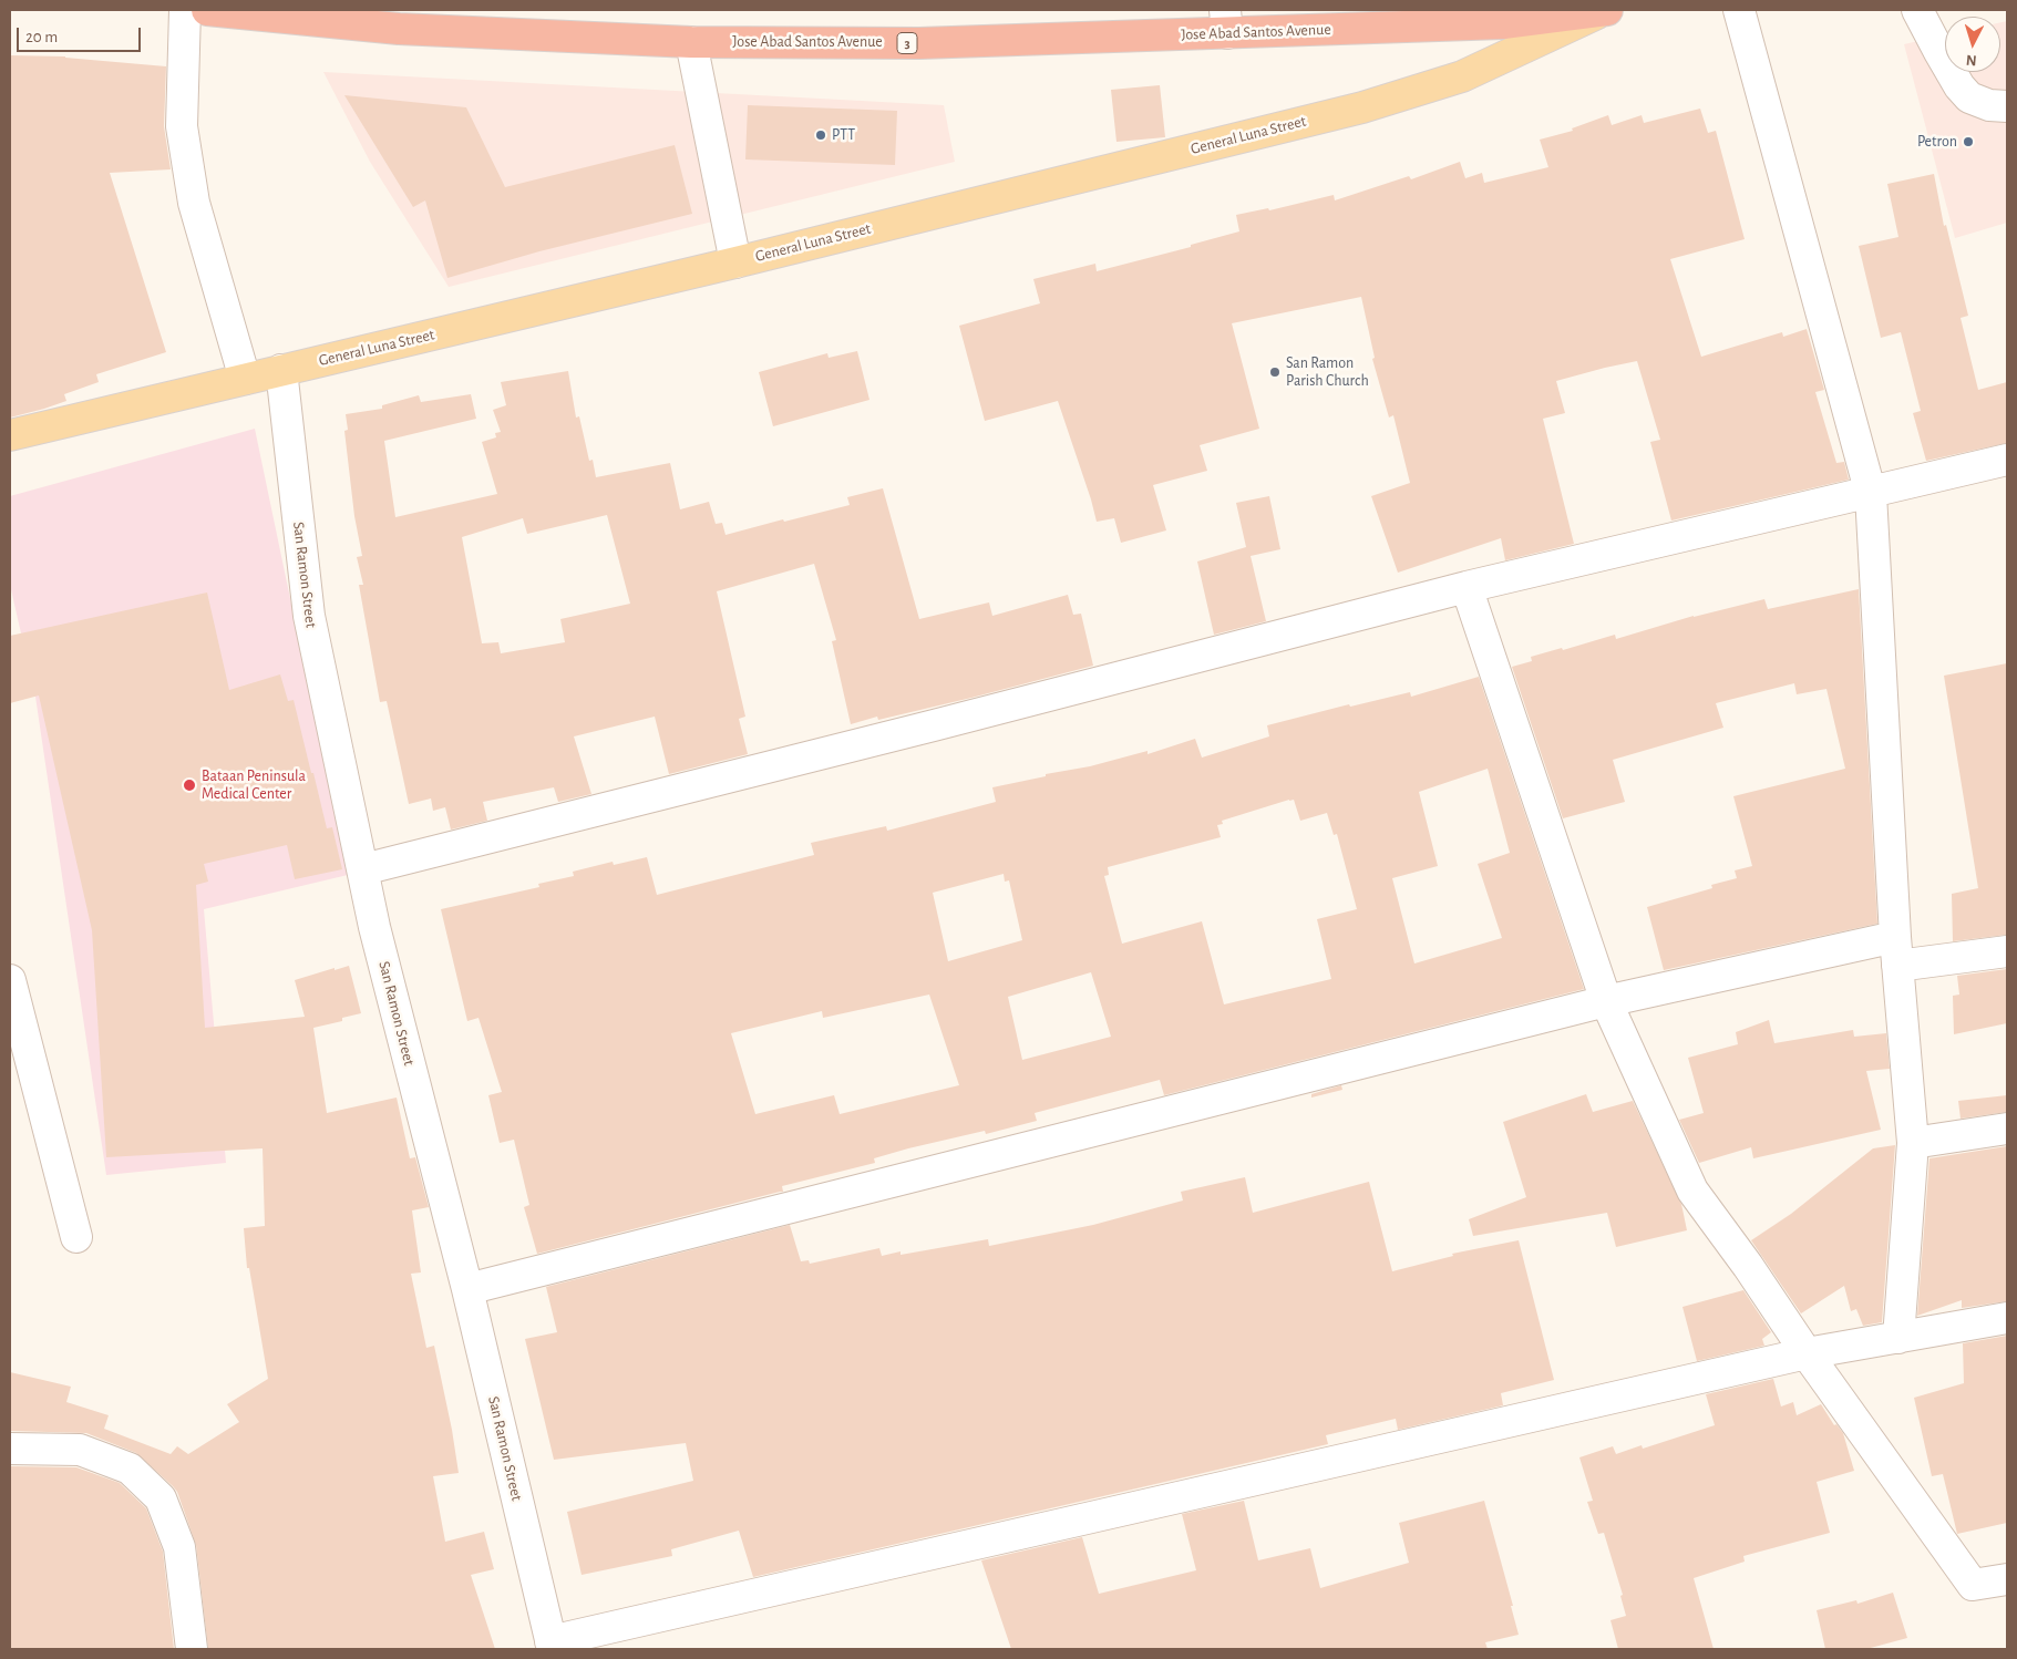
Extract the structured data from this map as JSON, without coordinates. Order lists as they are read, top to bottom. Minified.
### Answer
{"streets":{"highway":["Jose Abad Santos Avenue","3"],"main road":["General Luna Street"],"street":["San Ramon Street"]},"crossings":[["Jose Abad Santos Avenue","General Luna Street"],["General Luna Street","San Ramon Street"]],"places":["PTT","Petron","San Ramon Parish Church","Bataan Peninsula Medical Center"],"scale_bar":"20 m","north":"bottom"}
